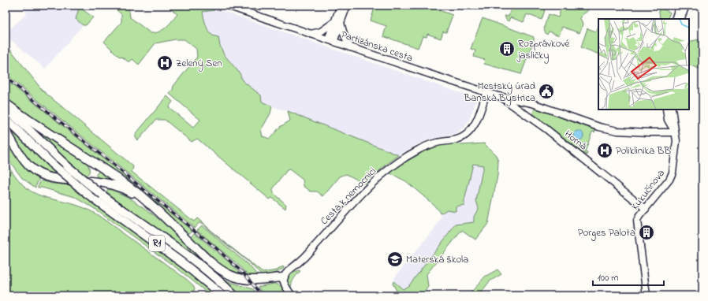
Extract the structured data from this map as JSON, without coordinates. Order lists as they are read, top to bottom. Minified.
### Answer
{"streets":{"highway":["R1"],"street":["Partizánska cesta","Horná","Kukučínova","Cesta k nemocnici"]},"crossings":[["Partizánska cesta","Horná"],["Partizánska cesta","Kukučínova"],["Partizánska cesta","Cesta k nemocnici"],["Horná","Kukučínova"]],"places":{"building":["Rozprávkové jasličky","Porges Palota"],"hospital":["Zelený Sen","Poliklinika BB"],"public building":["Mestský úrad Banská Bystrica"],"school or university":["Materská škola"]},"scale_bar":"100 m"}
